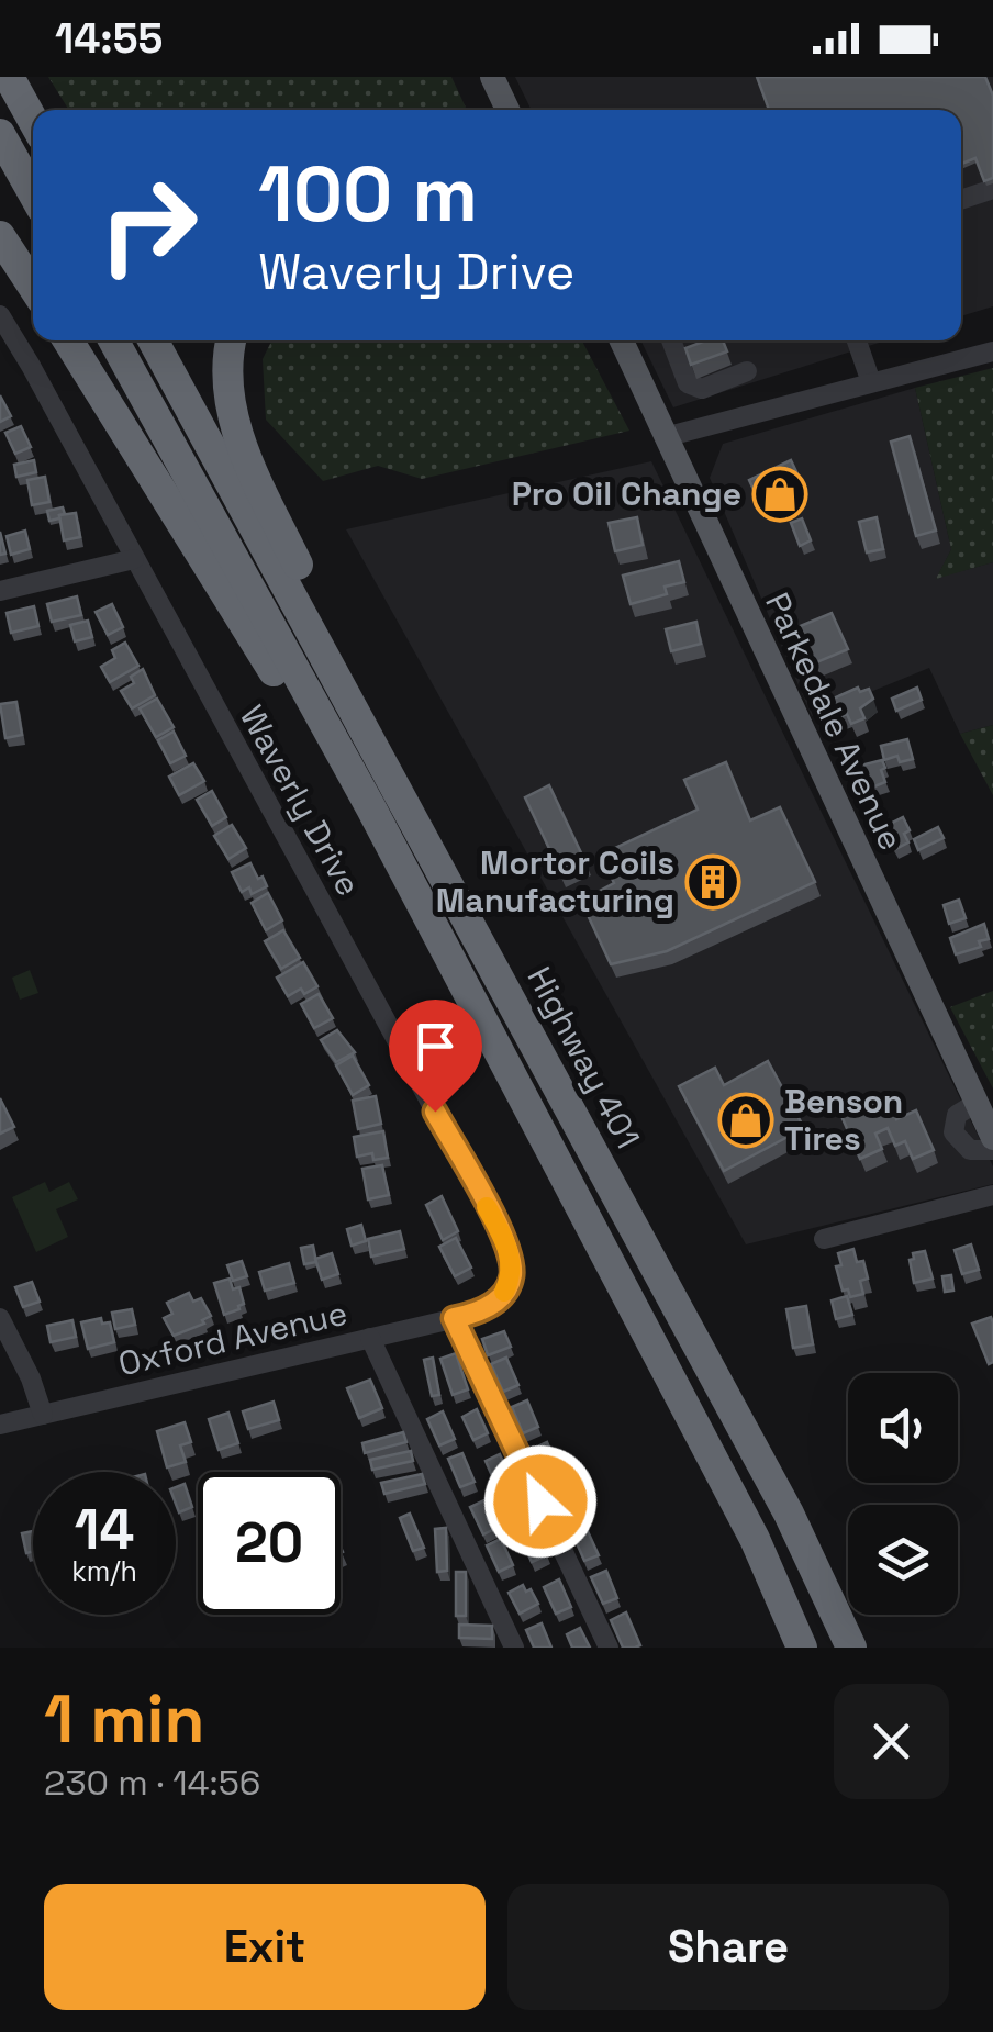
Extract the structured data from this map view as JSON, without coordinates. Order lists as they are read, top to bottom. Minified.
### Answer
{"streets":{"highway":["Highway 401"],"main road":["Parkedale Avenue"],"street":["Waverly Drive","Oxford Avenue"]},"crossings":[["Waverly Drive","Oxford Avenue"]],"places":{"shop":["Pro Oil Change","Benson Tires"],"building":["Mortor Coils Manufacturing"]},"page":{"status":"14:55","turn":["100 m","Waverly Drive"],"speed":"14 km/h","limit":"20","heading":["1 min","230 m · 14:56"],"buttons":["Exit","Share"]}}
